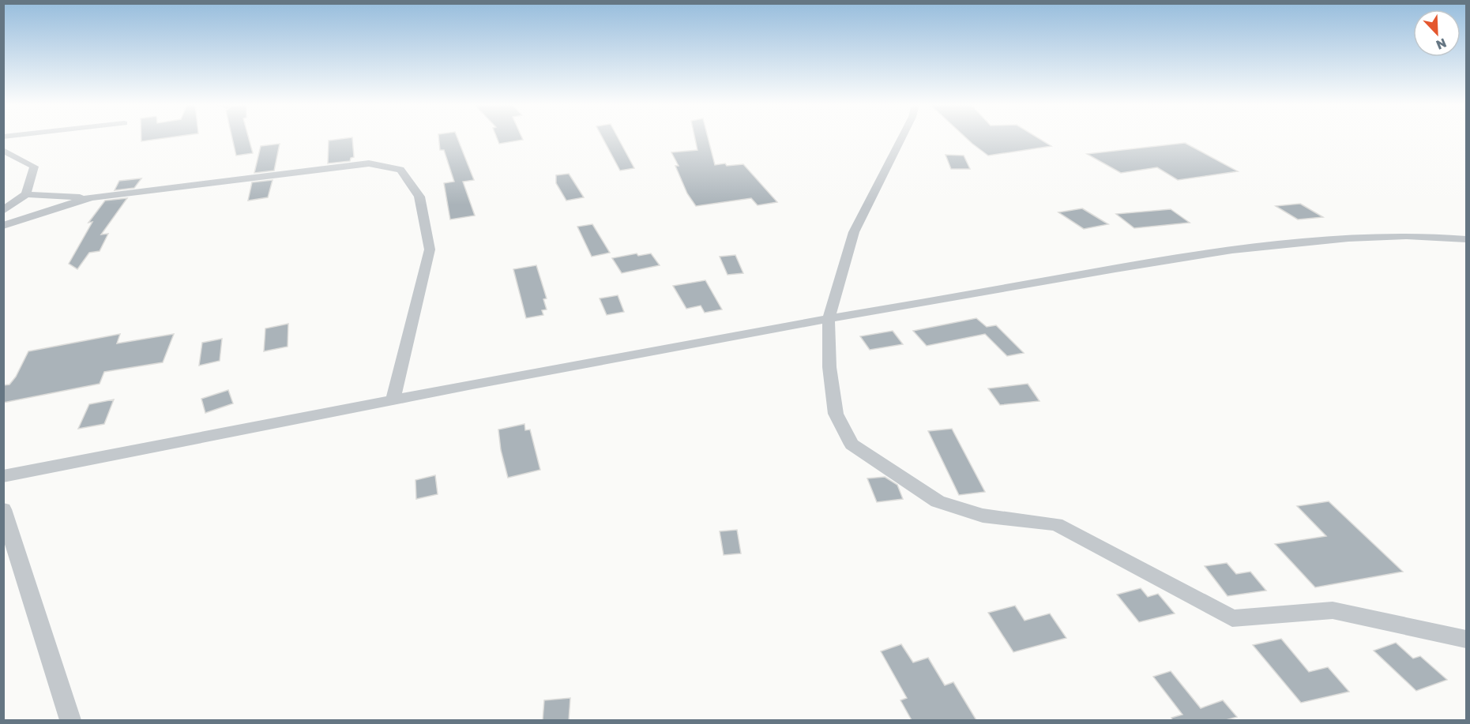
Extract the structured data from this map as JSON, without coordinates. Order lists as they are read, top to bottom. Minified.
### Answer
{"north":"bottom right"}
